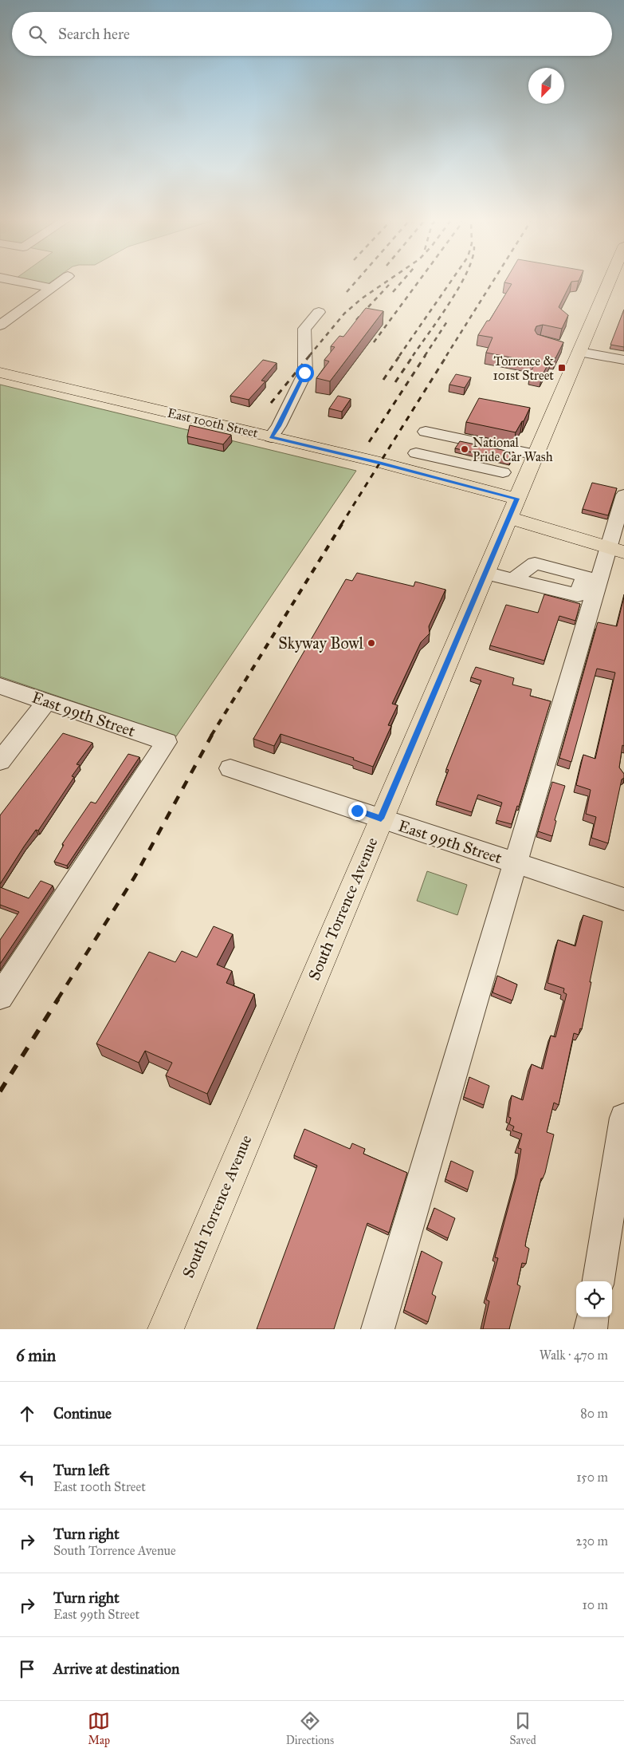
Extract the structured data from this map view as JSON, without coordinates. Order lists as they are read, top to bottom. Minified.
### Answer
{"streets":{"main road":["East 100th Street","South Torrence Avenue"],"street":["East 99th Street"]},"crossings":[["East 100th Street","South Torrence Avenue"],["East 99th Street","South Torrence Avenue"]],"places":{"transit":["Torrence & 101st Street"],"other":["National Pride Car Wash","Skyway Bowl"]},"north":"bottom left","page":{"search":"Search here","heading":["6 min","Walk · 470 m"],"list":[["Continue","80 m"],["Turn left","East 100th Street","150 m"],["Turn right","South Torrence Avenue","230 m"],["Turn right","East 99th Street","10 m"],"Arrive at destination"],"nav":["Map","Directions","Saved"]}}
